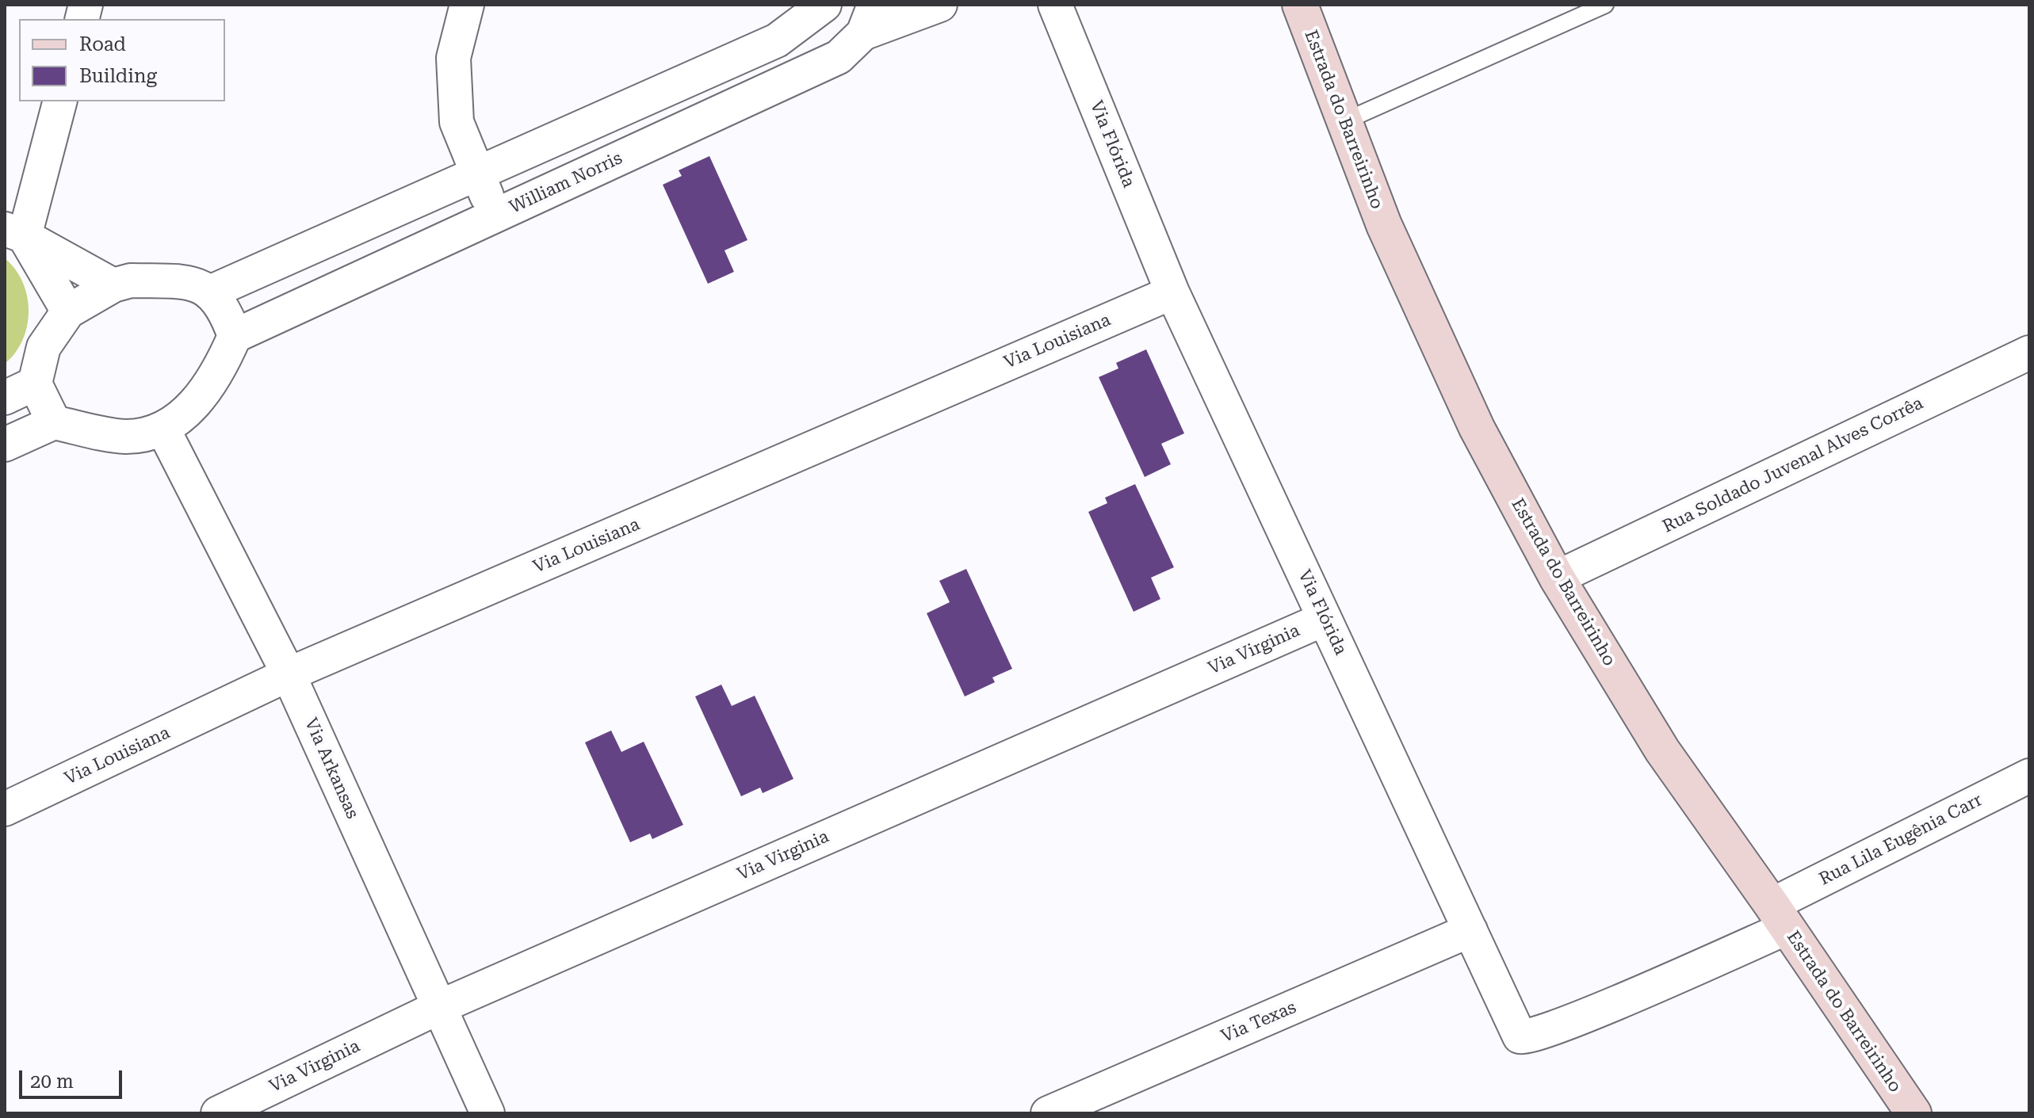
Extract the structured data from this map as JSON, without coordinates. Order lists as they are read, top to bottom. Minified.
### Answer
{"streets":{"main road":["Estrada do Barreirinho"],"street":["Via Flórida","William Norris","Via Louisiana","Rua Soldado Juvenal Alves Corrêa","Via Virginia","Via Arkansas","Rua Lila Eugênia Carr","Via Texas"]},"crossings":[["Estrada do Barreirinho","Rua Soldado Juvenal Alves Corrêa"],["Estrada do Barreirinho","Rua Lila Eugênia Carr"],["Via Flórida","Via Louisiana"],["Via Flórida","Via Virginia"],["Via Flórida","Rua Lila Eugênia Carr"],["Via Flórida","Via Texas"],["William Norris","Via Arkansas"],["Via Louisiana","Via Arkansas"],["Via Virginia","Via Arkansas"]],"legend":["Road","Building"],"scale_bar":"20 m"}
